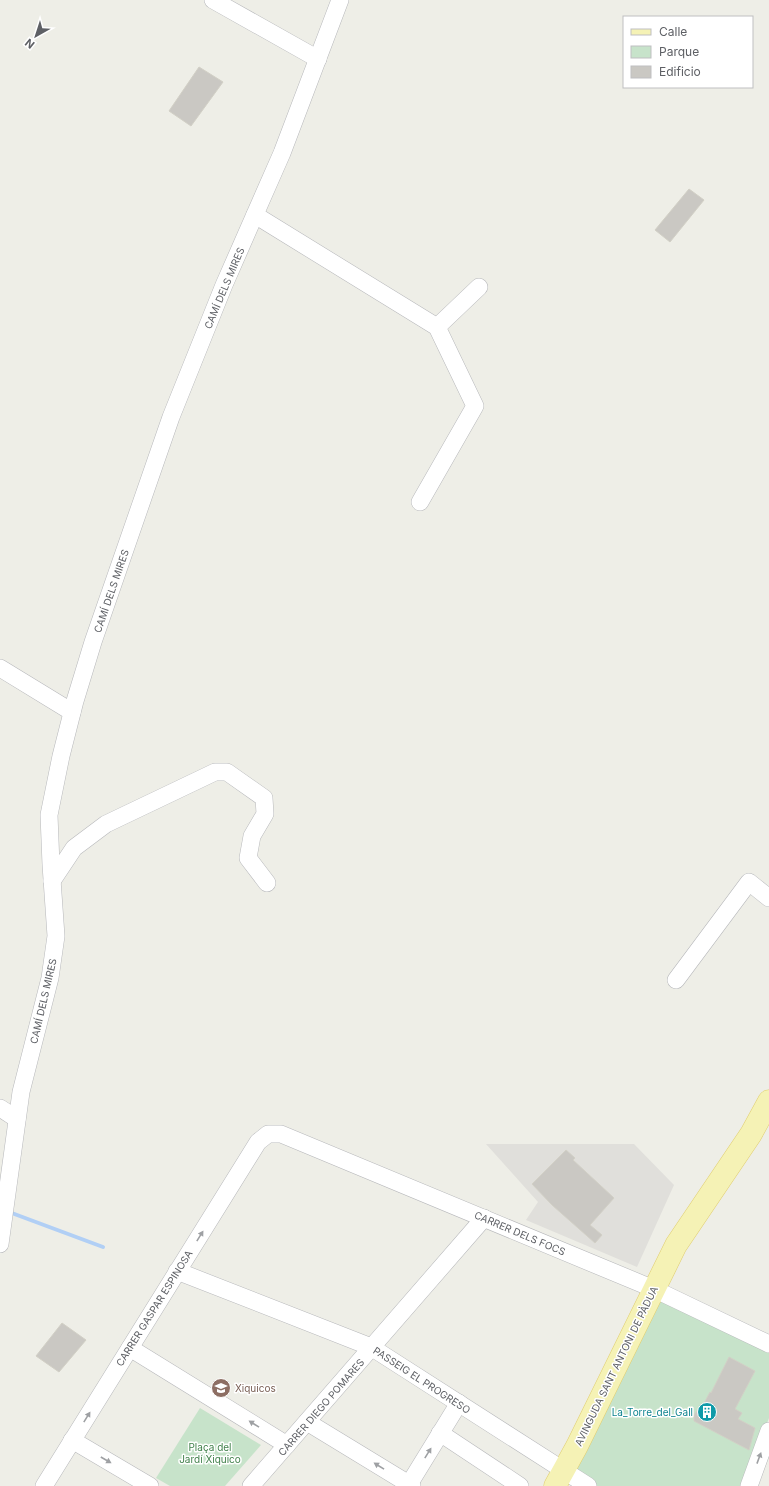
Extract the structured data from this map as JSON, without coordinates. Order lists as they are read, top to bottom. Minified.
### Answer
{"streets":{"main road":["AVINGUDA SANT ANTONI DE PÀDUA"],"street":["CAMÍ DELS MIRES","CARRER DELS FOCS","CARRER GASPAR ESPINOSA","PASSEIG EL PROGRESO","CARRER DIEGO POMARES"]},"crossings":[["CARRER DELS FOCS","CARRER GASPAR ESPINOSA"],["CARRER DELS FOCS","AVINGUDA SANT ANTONI DE PÀDUA"],["CARRER DELS FOCS","CARRER DIEGO POMARES"],["CARRER GASPAR ESPINOSA","PASSEIG EL PROGRESO"],["AVINGUDA SANT ANTONI DE PÀDUA","PASSEIG EL PROGRESO"],["PASSEIG EL PROGRESO","CARRER DIEGO POMARES"]],"one_way":["CARRER GASPAR ESPINOSA"],"parks":["Plaça del Jardí Xiquico"],"places":{"school or university":["Xiquicos"],"building":["La_Torre_del_Gall"]},"legend":["Calle","Parque","Edificio"],"north":"bottom left"}
